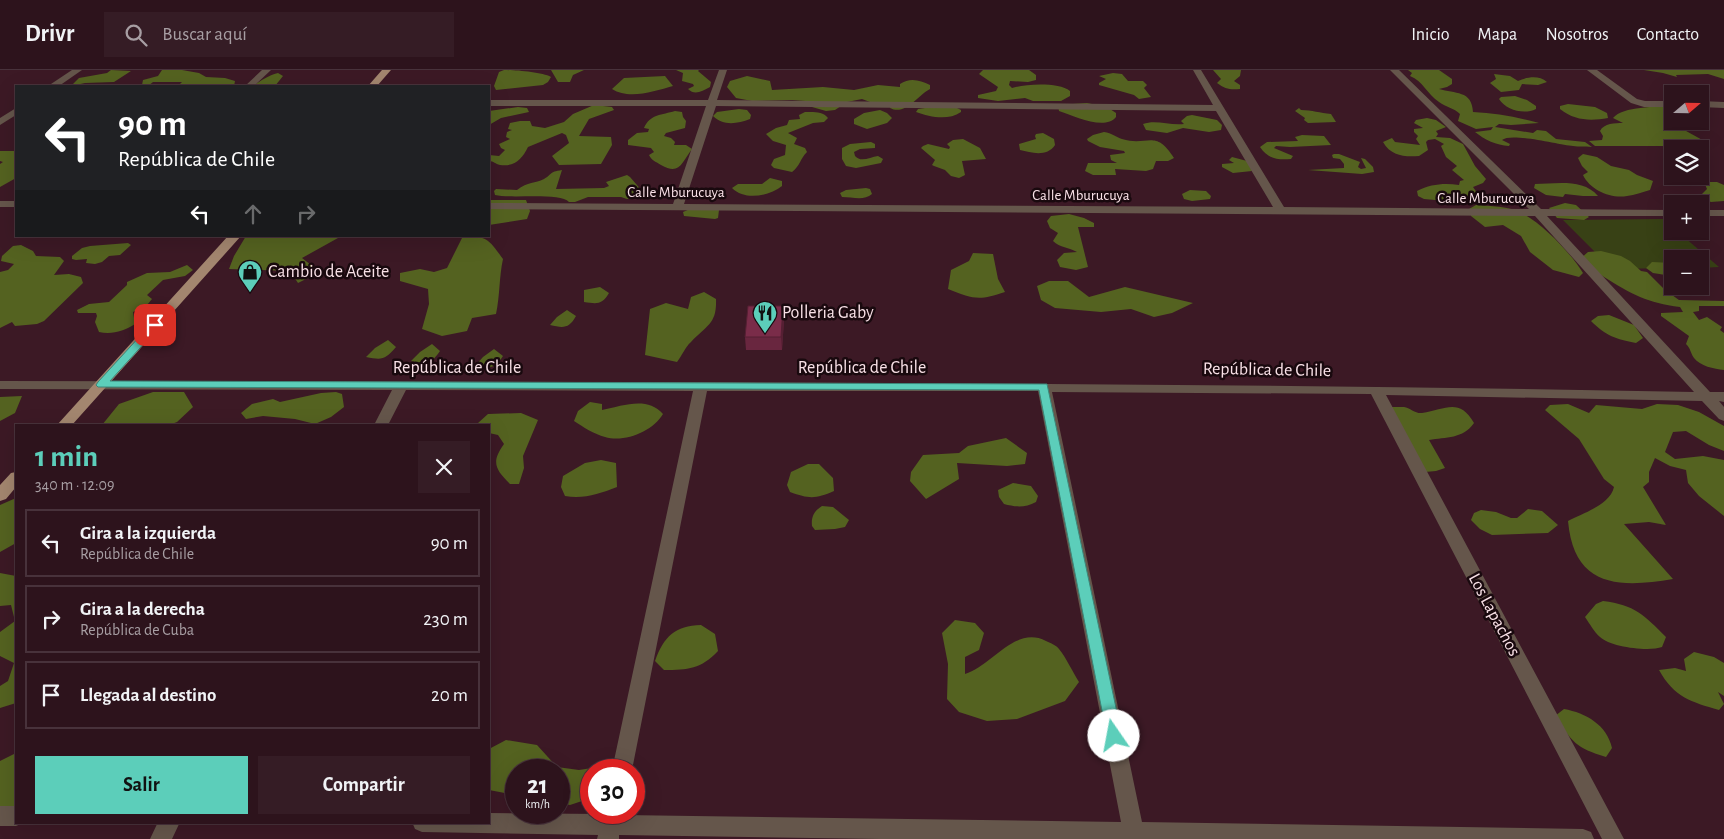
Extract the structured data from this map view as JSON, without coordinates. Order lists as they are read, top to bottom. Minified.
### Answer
{"streets":{"street":["Calle Mburucuya","República de Chile","Los Lapachos"]},"crossings":[["República de Chile","Los Lapachos"]],"places":{"shop":["Cambio de Aceite"],"restaurant":["Polleria Gaby"]},"north":"right","page":{"header":"Drivr","search":"Buscar aquí","nav":["Inicio","Mapa","Nosotros","Contacto"],"map_buttons":["+","−"],"turn":["90 m","República de Chile"],"heading":["1 min","340 m · 12:09"],"list":[{"name":"Gira a la izquierda","note":"República de Chile","value":"90 m"},{"name":"Gira a la derecha","note":"República de Cuba","value":"230 m"},{"name":"Llegada al destino","value":"20 m"}],"buttons":["Salir","Compartir"],"speed":"21 km/h","limit":"30"}}
